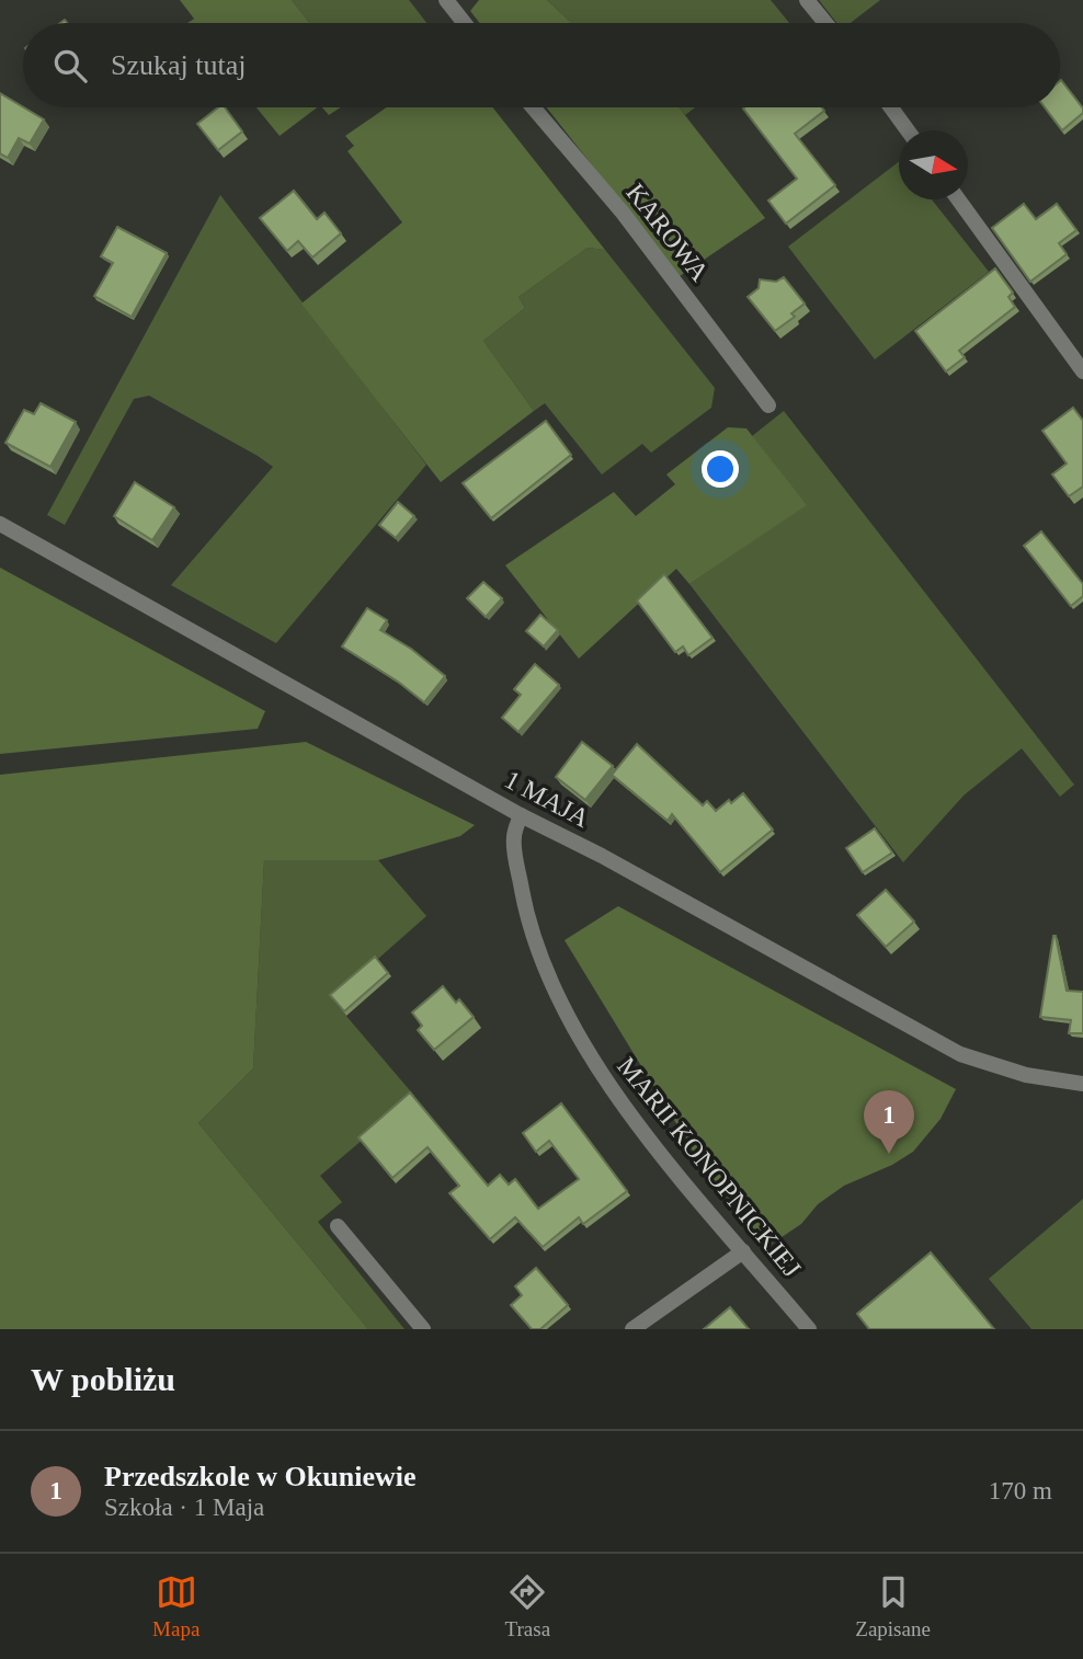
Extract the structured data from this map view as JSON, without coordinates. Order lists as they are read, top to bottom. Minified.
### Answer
{"streets":{"street":["KAROWA","1 MAJA","MARII KONOPNICKIEJ"]},"crossings":[["1 MAJA","MARII KONOPNICKIEJ"]],"north":"right","page":{"search":"Szukaj tutaj","pins":"1","heading":"W pobliżu","list":[{"mark":"1","name":"Przedszkole w Okuniewie","note":"Szkoła · 1 Maja","value":"170 m"}],"nav":["Mapa","Trasa","Zapisane"]}}
